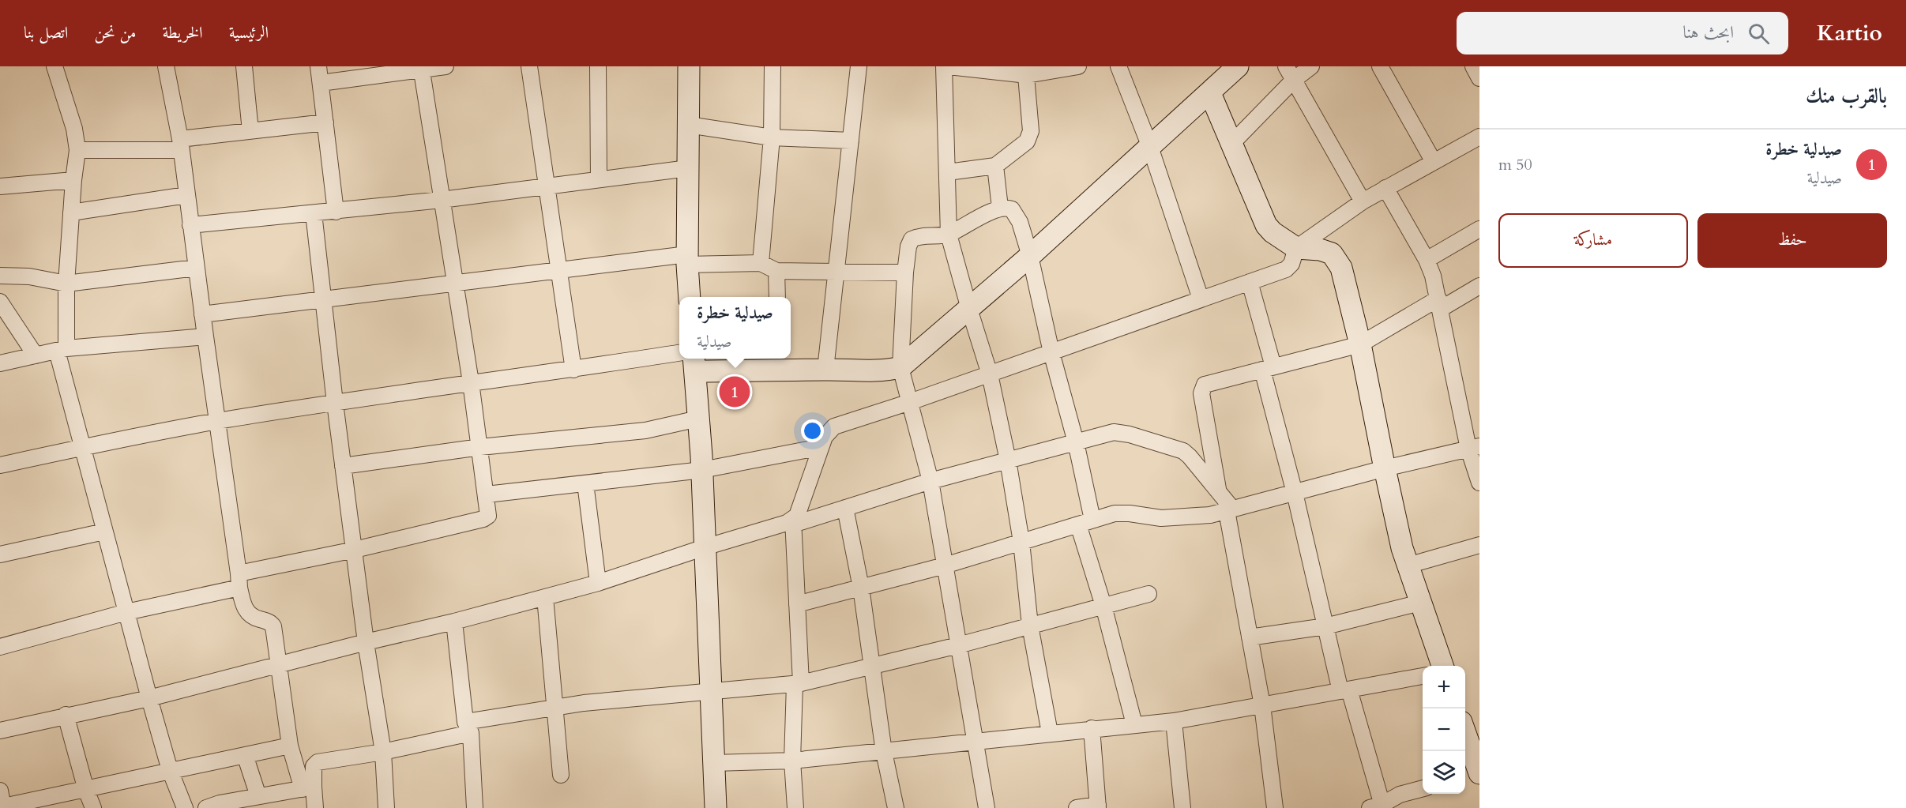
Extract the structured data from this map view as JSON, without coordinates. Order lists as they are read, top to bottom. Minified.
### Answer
{"page":{"header":"Kartio","search":"ابحث هنا","nav":["الرئيسية","الخريطة","من نحن","اتصل بنا"],"heading":"بالقرب منك","list":[{"mark":"1","name":"صيدلية خطرة","note":"صيدلية","value":"50 m"}],"buttons":["حفظ","مشاركة"],"popup":["صيدلية خطرة","صيدلية"],"pins":"1","map_buttons":["+","−"]}}
